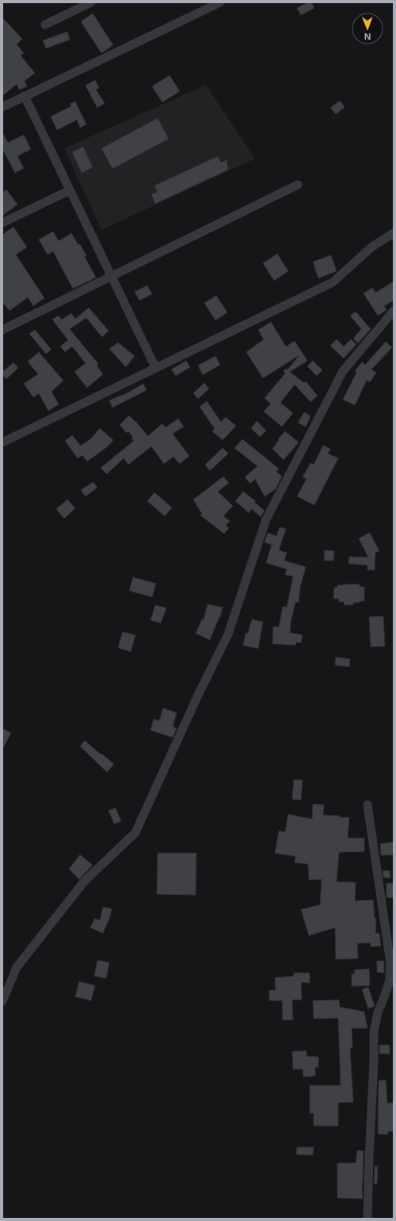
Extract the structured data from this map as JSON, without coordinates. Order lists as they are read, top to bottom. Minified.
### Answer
{"north":"bottom"}
